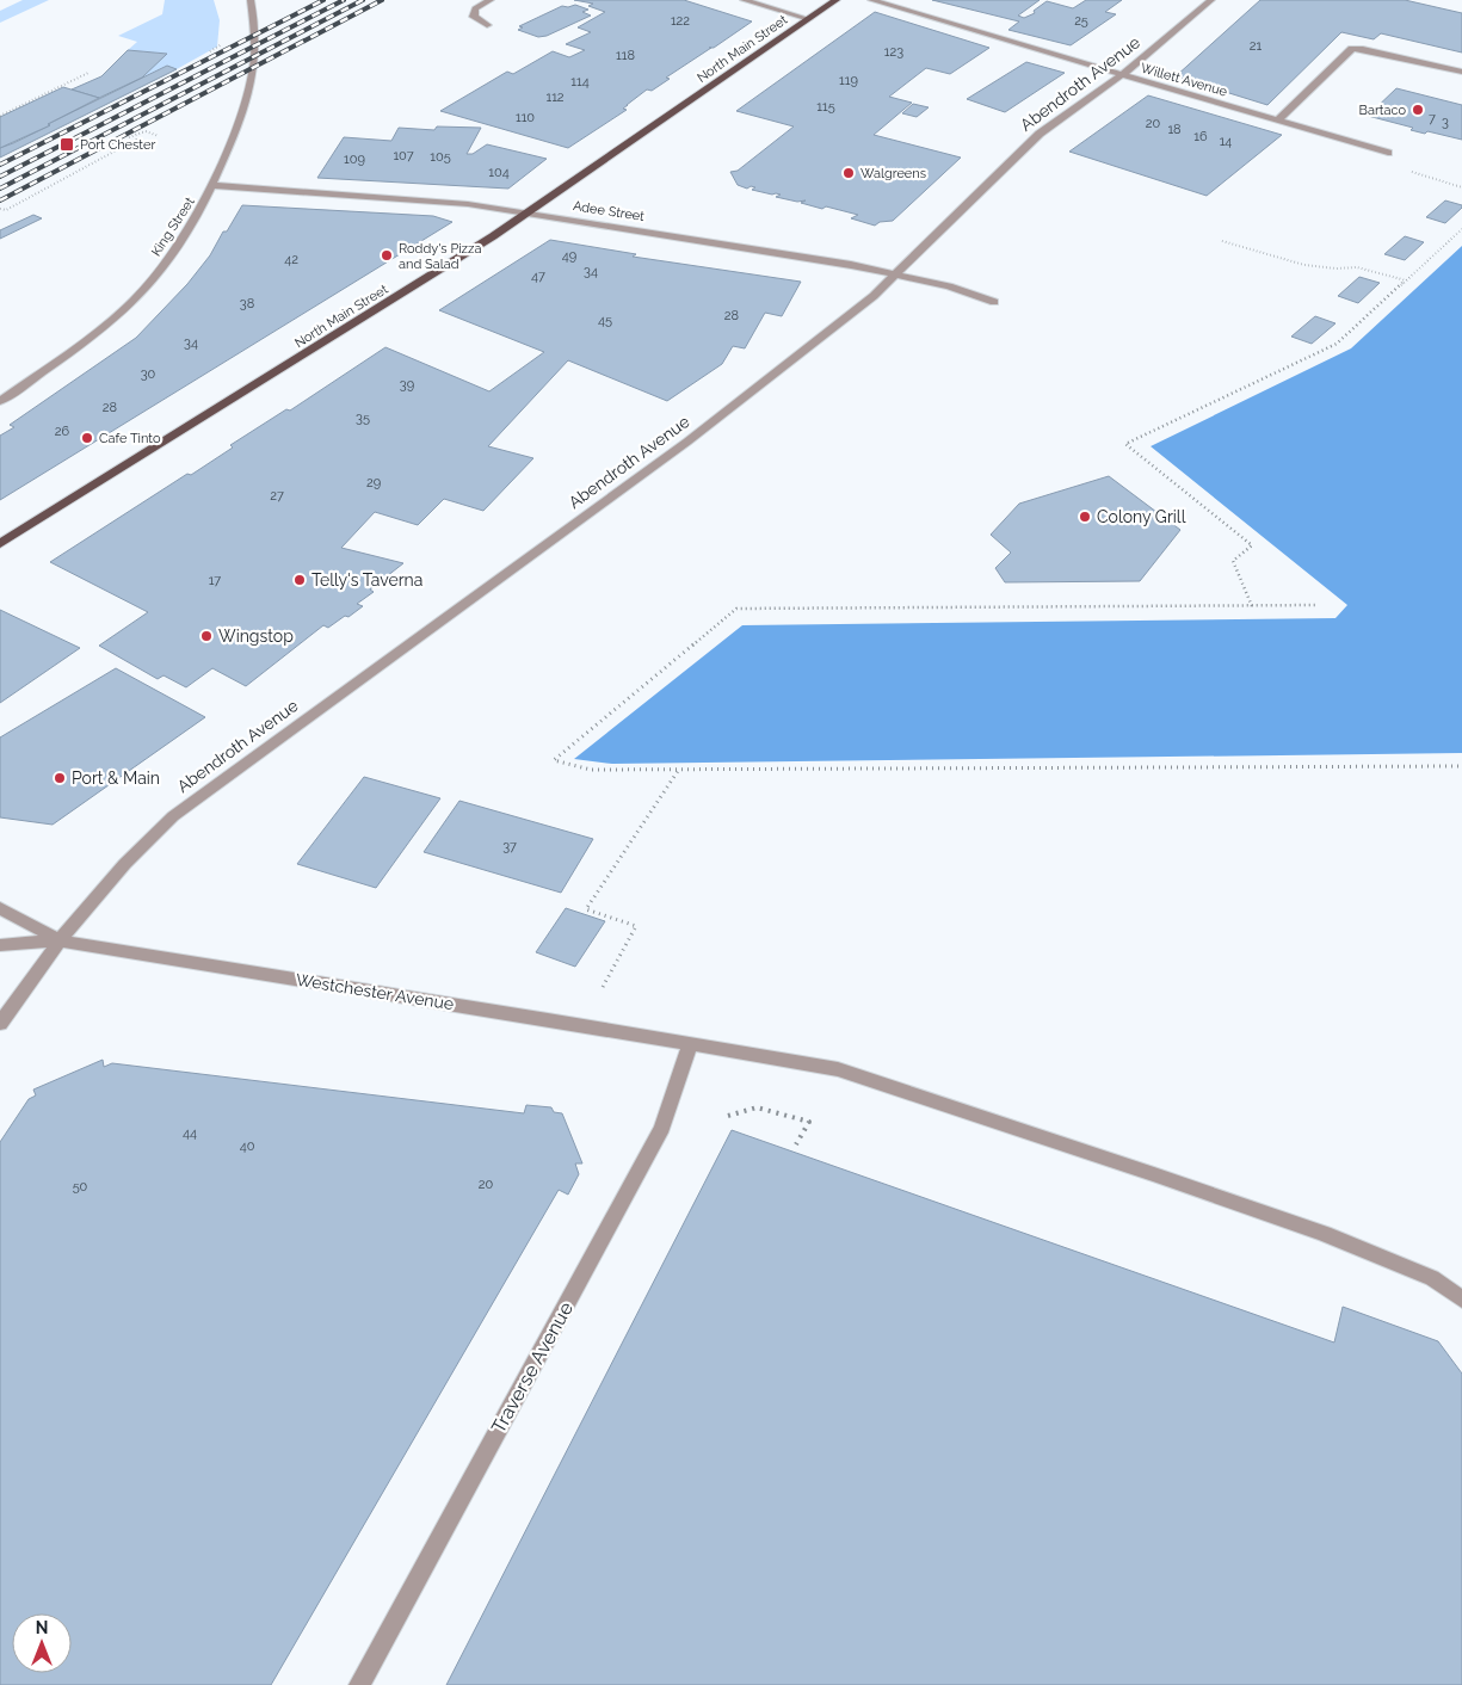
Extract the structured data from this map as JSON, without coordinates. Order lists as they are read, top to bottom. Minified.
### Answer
{"streets":{"main road":["North Main Street"],"street":["Willett Avenue","Abendroth Avenue","Adee Street","King Street","Westchester Avenue","Traverse Avenue"]},"crossings":[["North Main Street","Adee Street"],["Willett Avenue","Abendroth Avenue"],["Abendroth Avenue","Adee Street"],["Abendroth Avenue","Westchester Avenue"],["Adee Street","King Street"],["Westchester Avenue","Traverse Avenue"]],"places":{"other":["Bartaco","Walgreens","Roddy's Pizza and Salad","Cafe Tinto","Colony Grill","Telly's Taverna","Wingstop","Port & Main"],"transit":["Port Chester"]},"house_numbers":["122","25","21","123","118","119","114","112","115","110","7","3","20","18","16","14","107","105","109","104","49","42","34","47","38","28","45","34","30","39","28","35","26","29","27","17","37","44","40","20","50"],"north":"top"}
